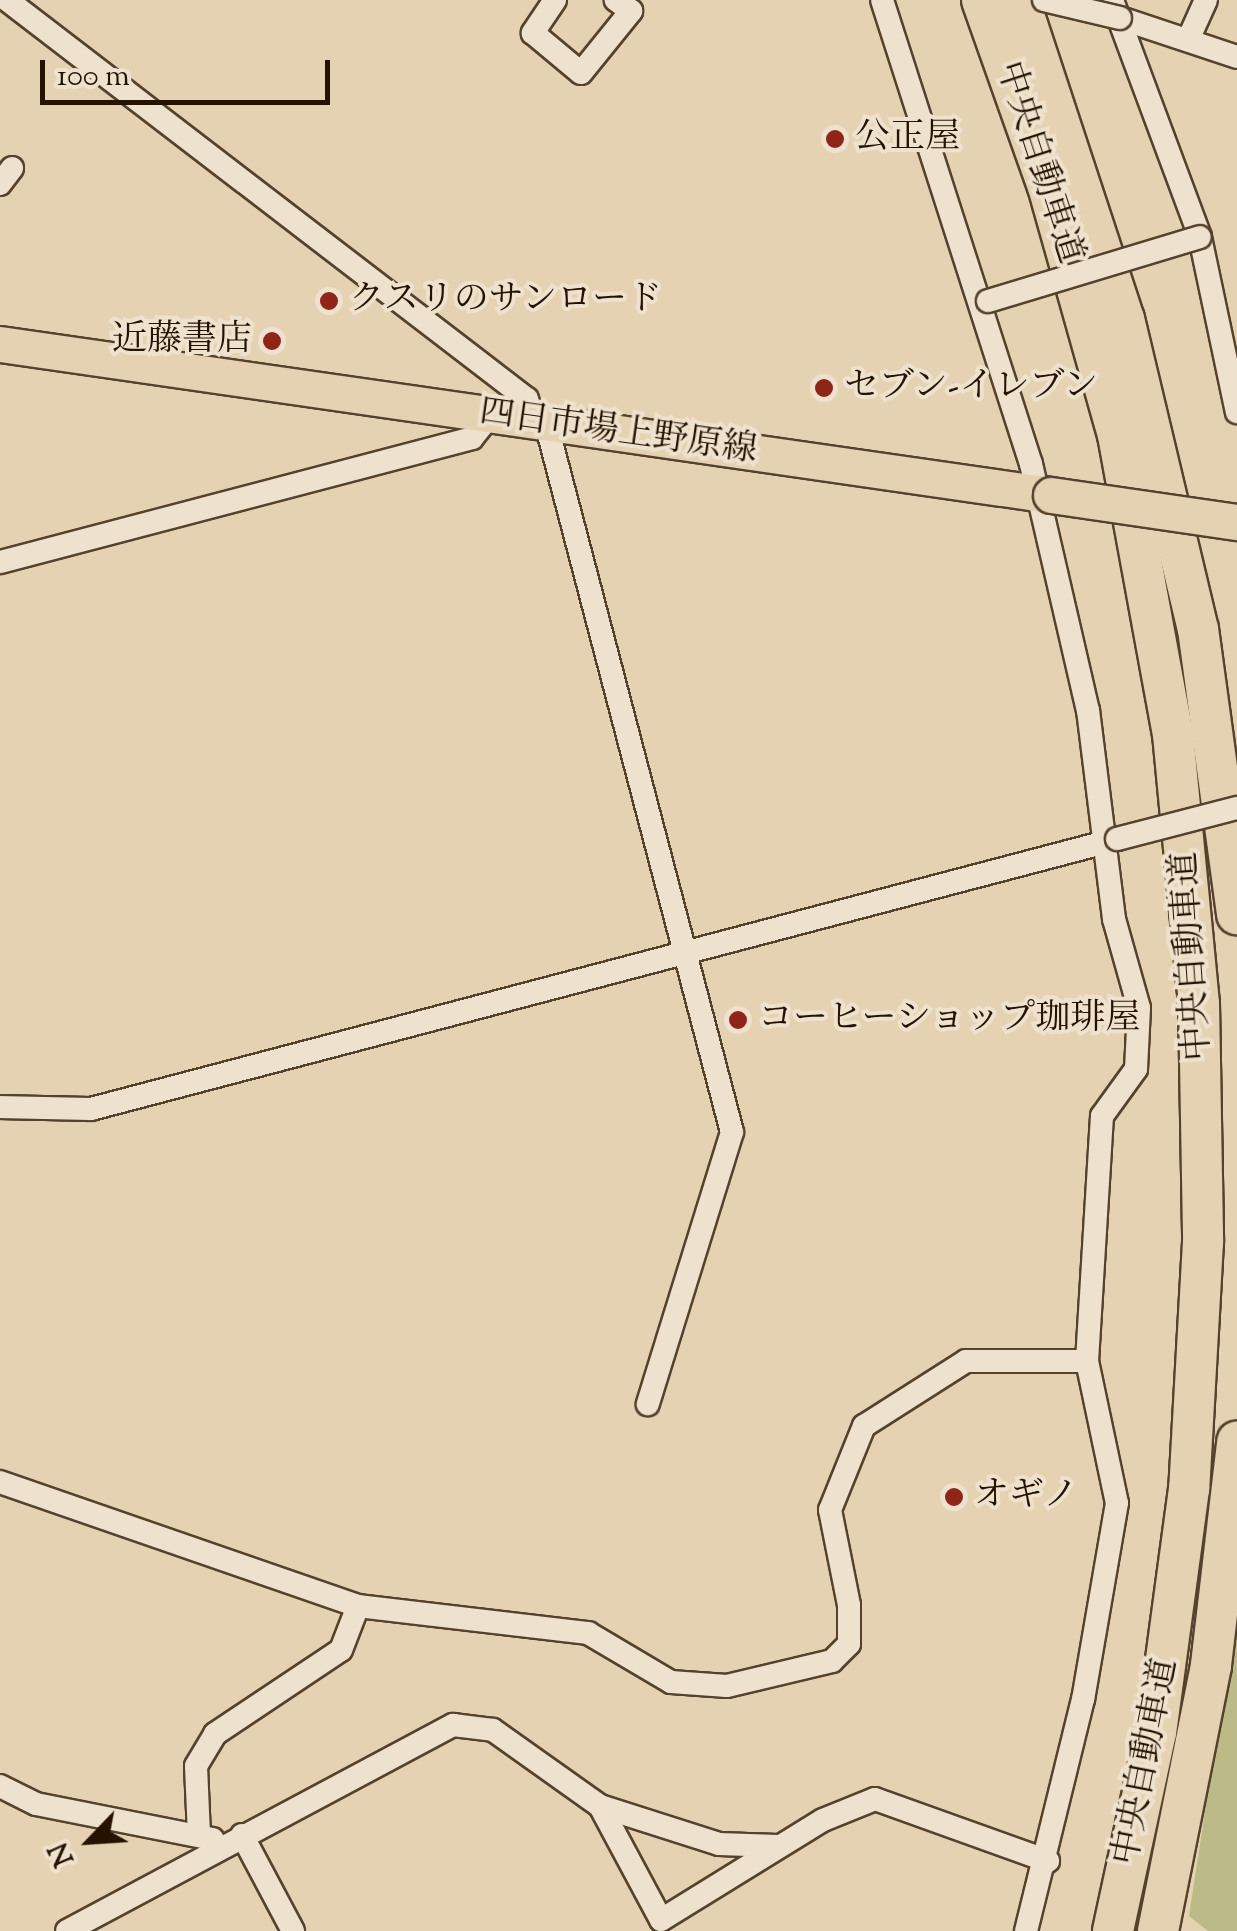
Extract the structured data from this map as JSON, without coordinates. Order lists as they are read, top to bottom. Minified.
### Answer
{"streets":{"highway":["中央自動車道"],"main road":["四日市場上野原線"]},"places":["公正屋","クスリのサンロード","近藤書店","セブン-イレブン","コーヒーショップ珈琲屋","オギノ"],"scale_bar":"100 m","north":"bottom left"}
